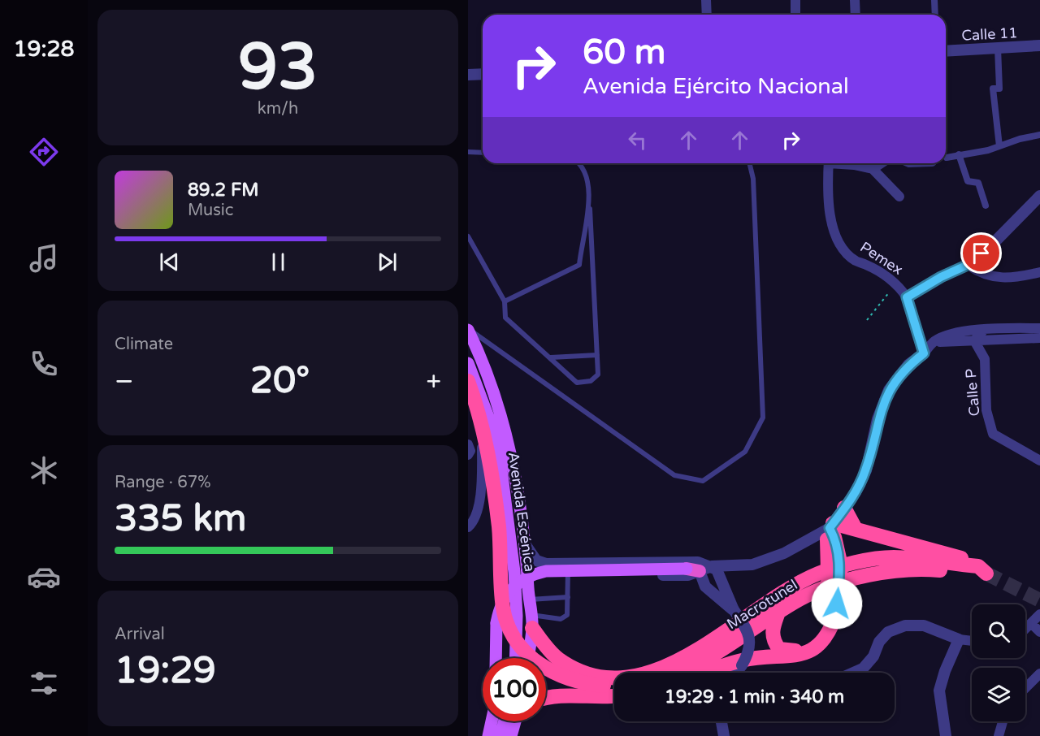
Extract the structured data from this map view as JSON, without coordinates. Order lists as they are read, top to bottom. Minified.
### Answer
{"streets":{"highway":["Macrotunel"],"main road":["Avenida Escénica"],"street":["Calle 11","Pemex","Calle P"]},"page":{"tabs":"19:28","tile":[["93","km/h"],"Climate",["Range · 67%","335 km"],["Arrival","19:29"]],"turn":["60 m","Avenida Ejército Nacional"],"song":["89.2 FM","Music"],"heat":["−","20°","+"],"limit":"100","trip":"19:29 · 1 min · 340 m"}}
